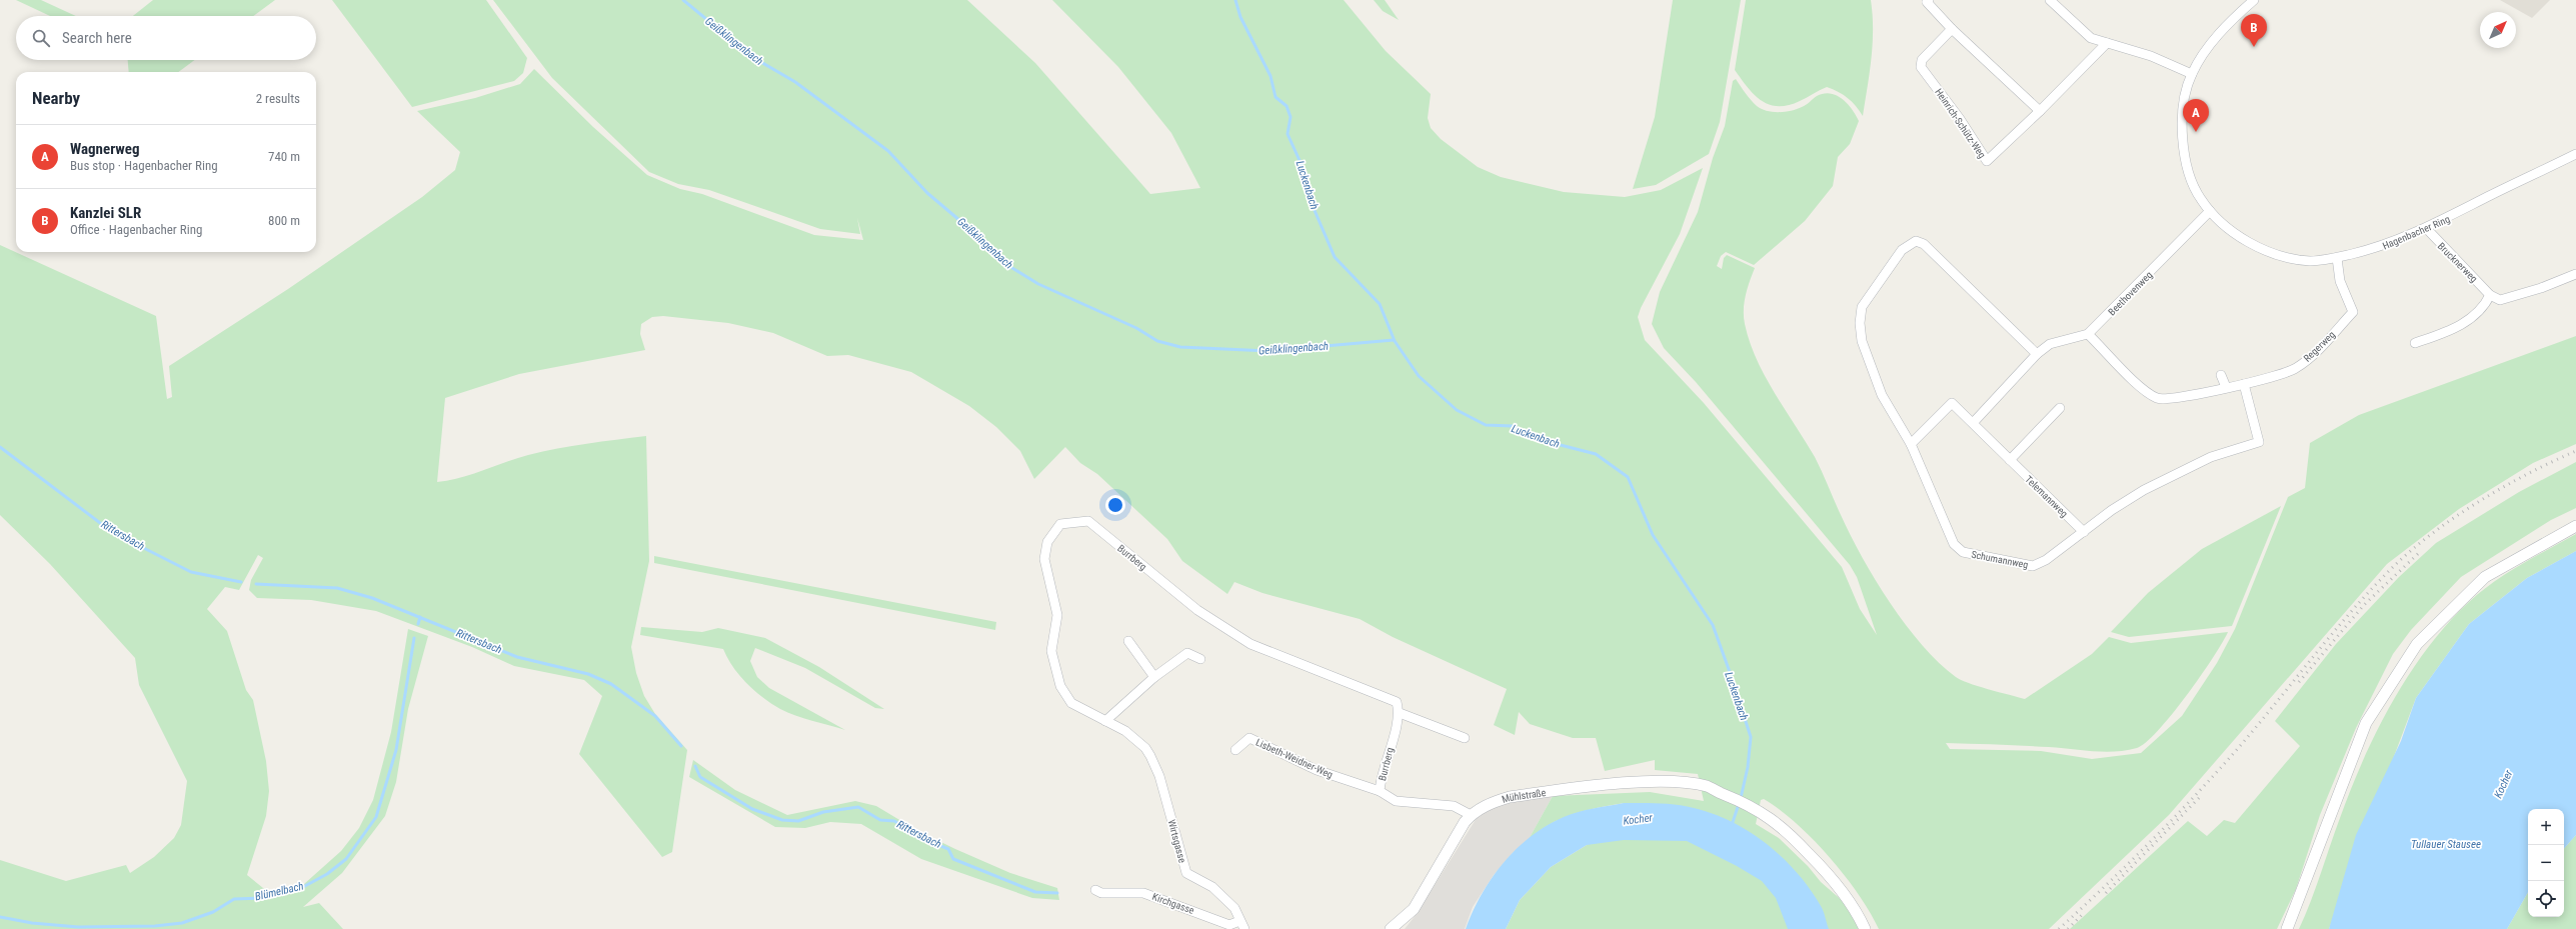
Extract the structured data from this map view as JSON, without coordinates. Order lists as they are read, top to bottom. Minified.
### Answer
{"streets":{"street":["Heinrich-Schütz-Weg","Hagenbacher Ring","Brucknerweg","Beethovenweg","Regerweg","Telemannweg","Burrberg","Schumannweg","Lisbeth-Weidner-Weg","Mühlstraße","Wirtsgasse","Kirchgasse"]},"crossings":[["Hagenbacher Ring","Brucknerweg"],["Hagenbacher Ring","Beethovenweg"],["Hagenbacher Ring","Regerweg"],["Beethovenweg","Regerweg"],["Regerweg","Schumannweg"],["Telemannweg","Schumannweg"],["Burrberg","Lisbeth-Weidner-Weg"],["Burrberg","Mühlstraße"],["Burrberg","Wirtsgasse"],["Wirtsgasse","Kirchgasse"]],"water":["Geißklingenbach","Luckenbach","Rittersbach","Kocher","Tullauer Stausee","Blümelbach"],"north":"top right","page":{"pins":["B","A"],"search":"Search here","heading":["Nearby","2 results"],"list":[{"mark":"A","name":"Wagnerweg","note":"Bus stop · Hagenbacher Ring","value":"740 m"},{"mark":"B","name":"Kanzlei SLR","note":"Office · Hagenbacher Ring","value":"800 m"}],"map_buttons":["+","−"]}}
